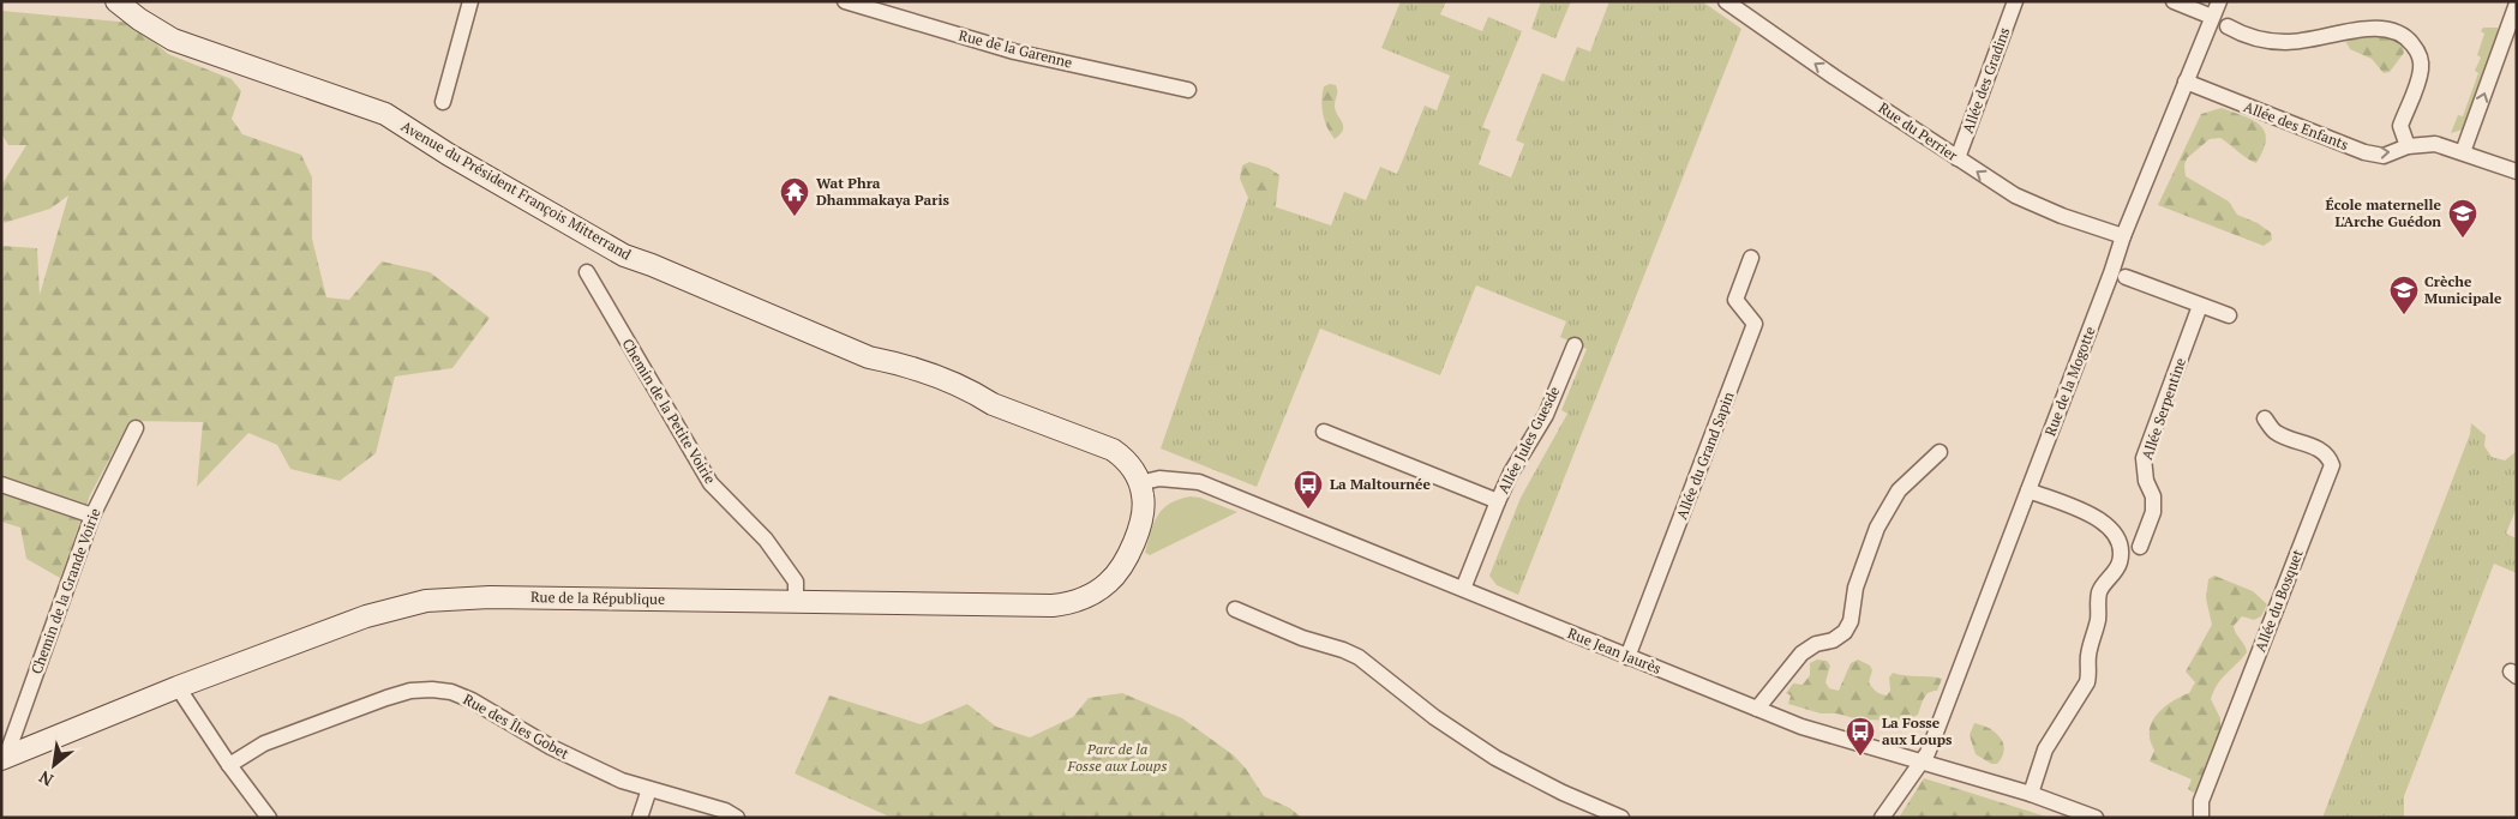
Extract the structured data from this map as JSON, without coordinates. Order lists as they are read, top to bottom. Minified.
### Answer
{"streets":{"street":["Rue de la Garenne","Allée des Gradins","Allée des Enfants","Rue du Perrier","Avenue du Président François Mitterrand","Rue de la Mogotte","Allée Serpentine","Chemin de la Petite Voirie","Allée Jules Guesde","Allée du Grand Sapin","Chemin de la Grande Voirie","Rue de la République","Allée du Bosquet","Rue Jean Jaurès","Rue des Îles Gobet"]},"crossings":[["Allée des Gradins","Rue du Perrier"],["Allée des Enfants","Rue de la Mogotte"],["Rue du Perrier","Rue de la Mogotte"],["Avenue du Président François Mitterrand","Rue de la République"],["Avenue du Président François Mitterrand","Rue Jean Jaurès"],["Rue de la Mogotte","Rue Jean Jaurès"],["Chemin de la Petite Voirie","Rue de la République"],["Allée Jules Guesde","Rue Jean Jaurès"],["Allée du Grand Sapin","Rue Jean Jaurès"],["Chemin de la Grande Voirie","Rue de la République"],["Rue de la République","Rue Jean Jaurès"]],"one_way":["Allée des Enfants","Rue du Perrier"],"parks":["Parc de la Fosse aux Loups"],"places":{"temple":["Wat Phra Dhammakaya Paris"],"school or university":["École maternelle L'Arche Guédon","Crèche Municipale"],"bus stop":["La Maltournée","La Fosse aux Loups"]},"north":"bottom left"}
